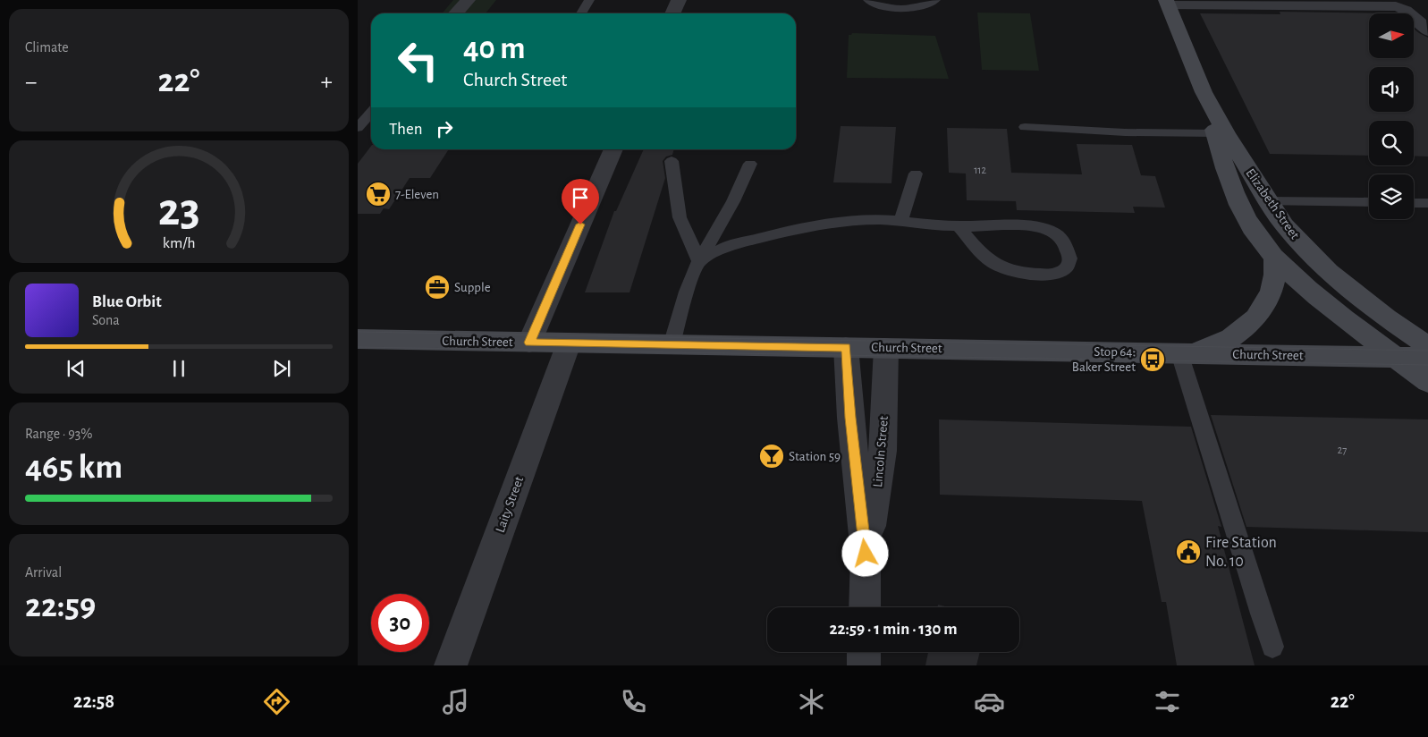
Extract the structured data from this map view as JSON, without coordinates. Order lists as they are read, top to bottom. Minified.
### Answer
{"streets":{"street":["Elizabeth Street","Church Street","Lincoln Street","Laity Street"]},"crossings":[["Elizabeth Street","Church Street"],["Church Street","Lincoln Street"],["Church Street","Laity Street"]],"places":{"supermarket":["7-Eleven"],"office":["Supple"],"bus stop":["Stop 64: Baker Street"],"bar":["Station 59"],"public building":["Fire Station No. 10"]},"house_numbers":["112","27"],"north":"right","page":{"tile":["Climate",["Range · 93%","465 km"],["Arrival","22:59"]],"turn":["40 m","Church Street"],"heat":["−","22°","+"],"then":"Then","song":["Blue Orbit","Sona"],"limit":"30","trip":"22:59 · 1 min · 130 m","tabs":["22:58","22°"],"gauge":["23","km/h"]}}
